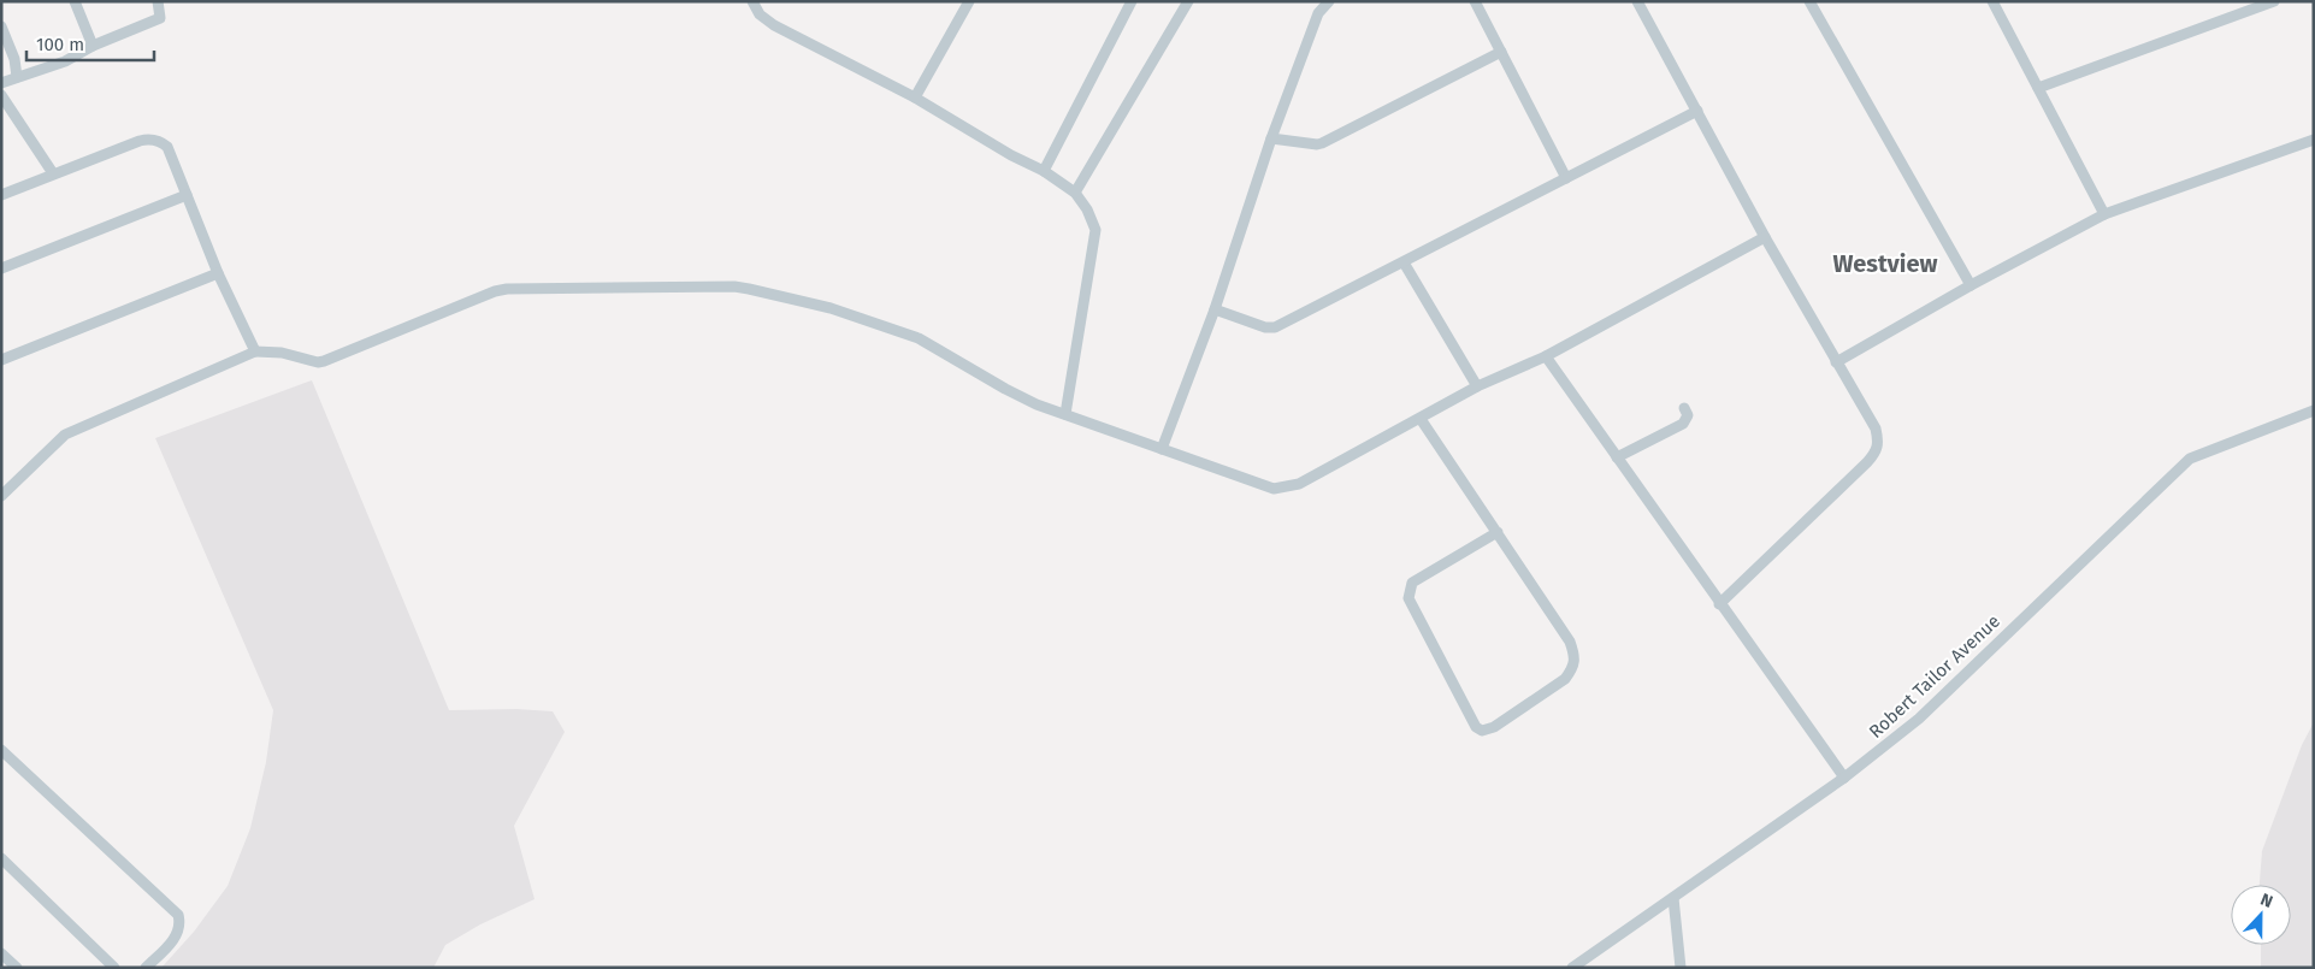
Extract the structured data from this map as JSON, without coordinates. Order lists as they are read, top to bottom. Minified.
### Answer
{"streets":{"street":["Robert Tailor Avenue"]},"districts":["Westview"],"scale_bar":"100 m","north":"top"}
